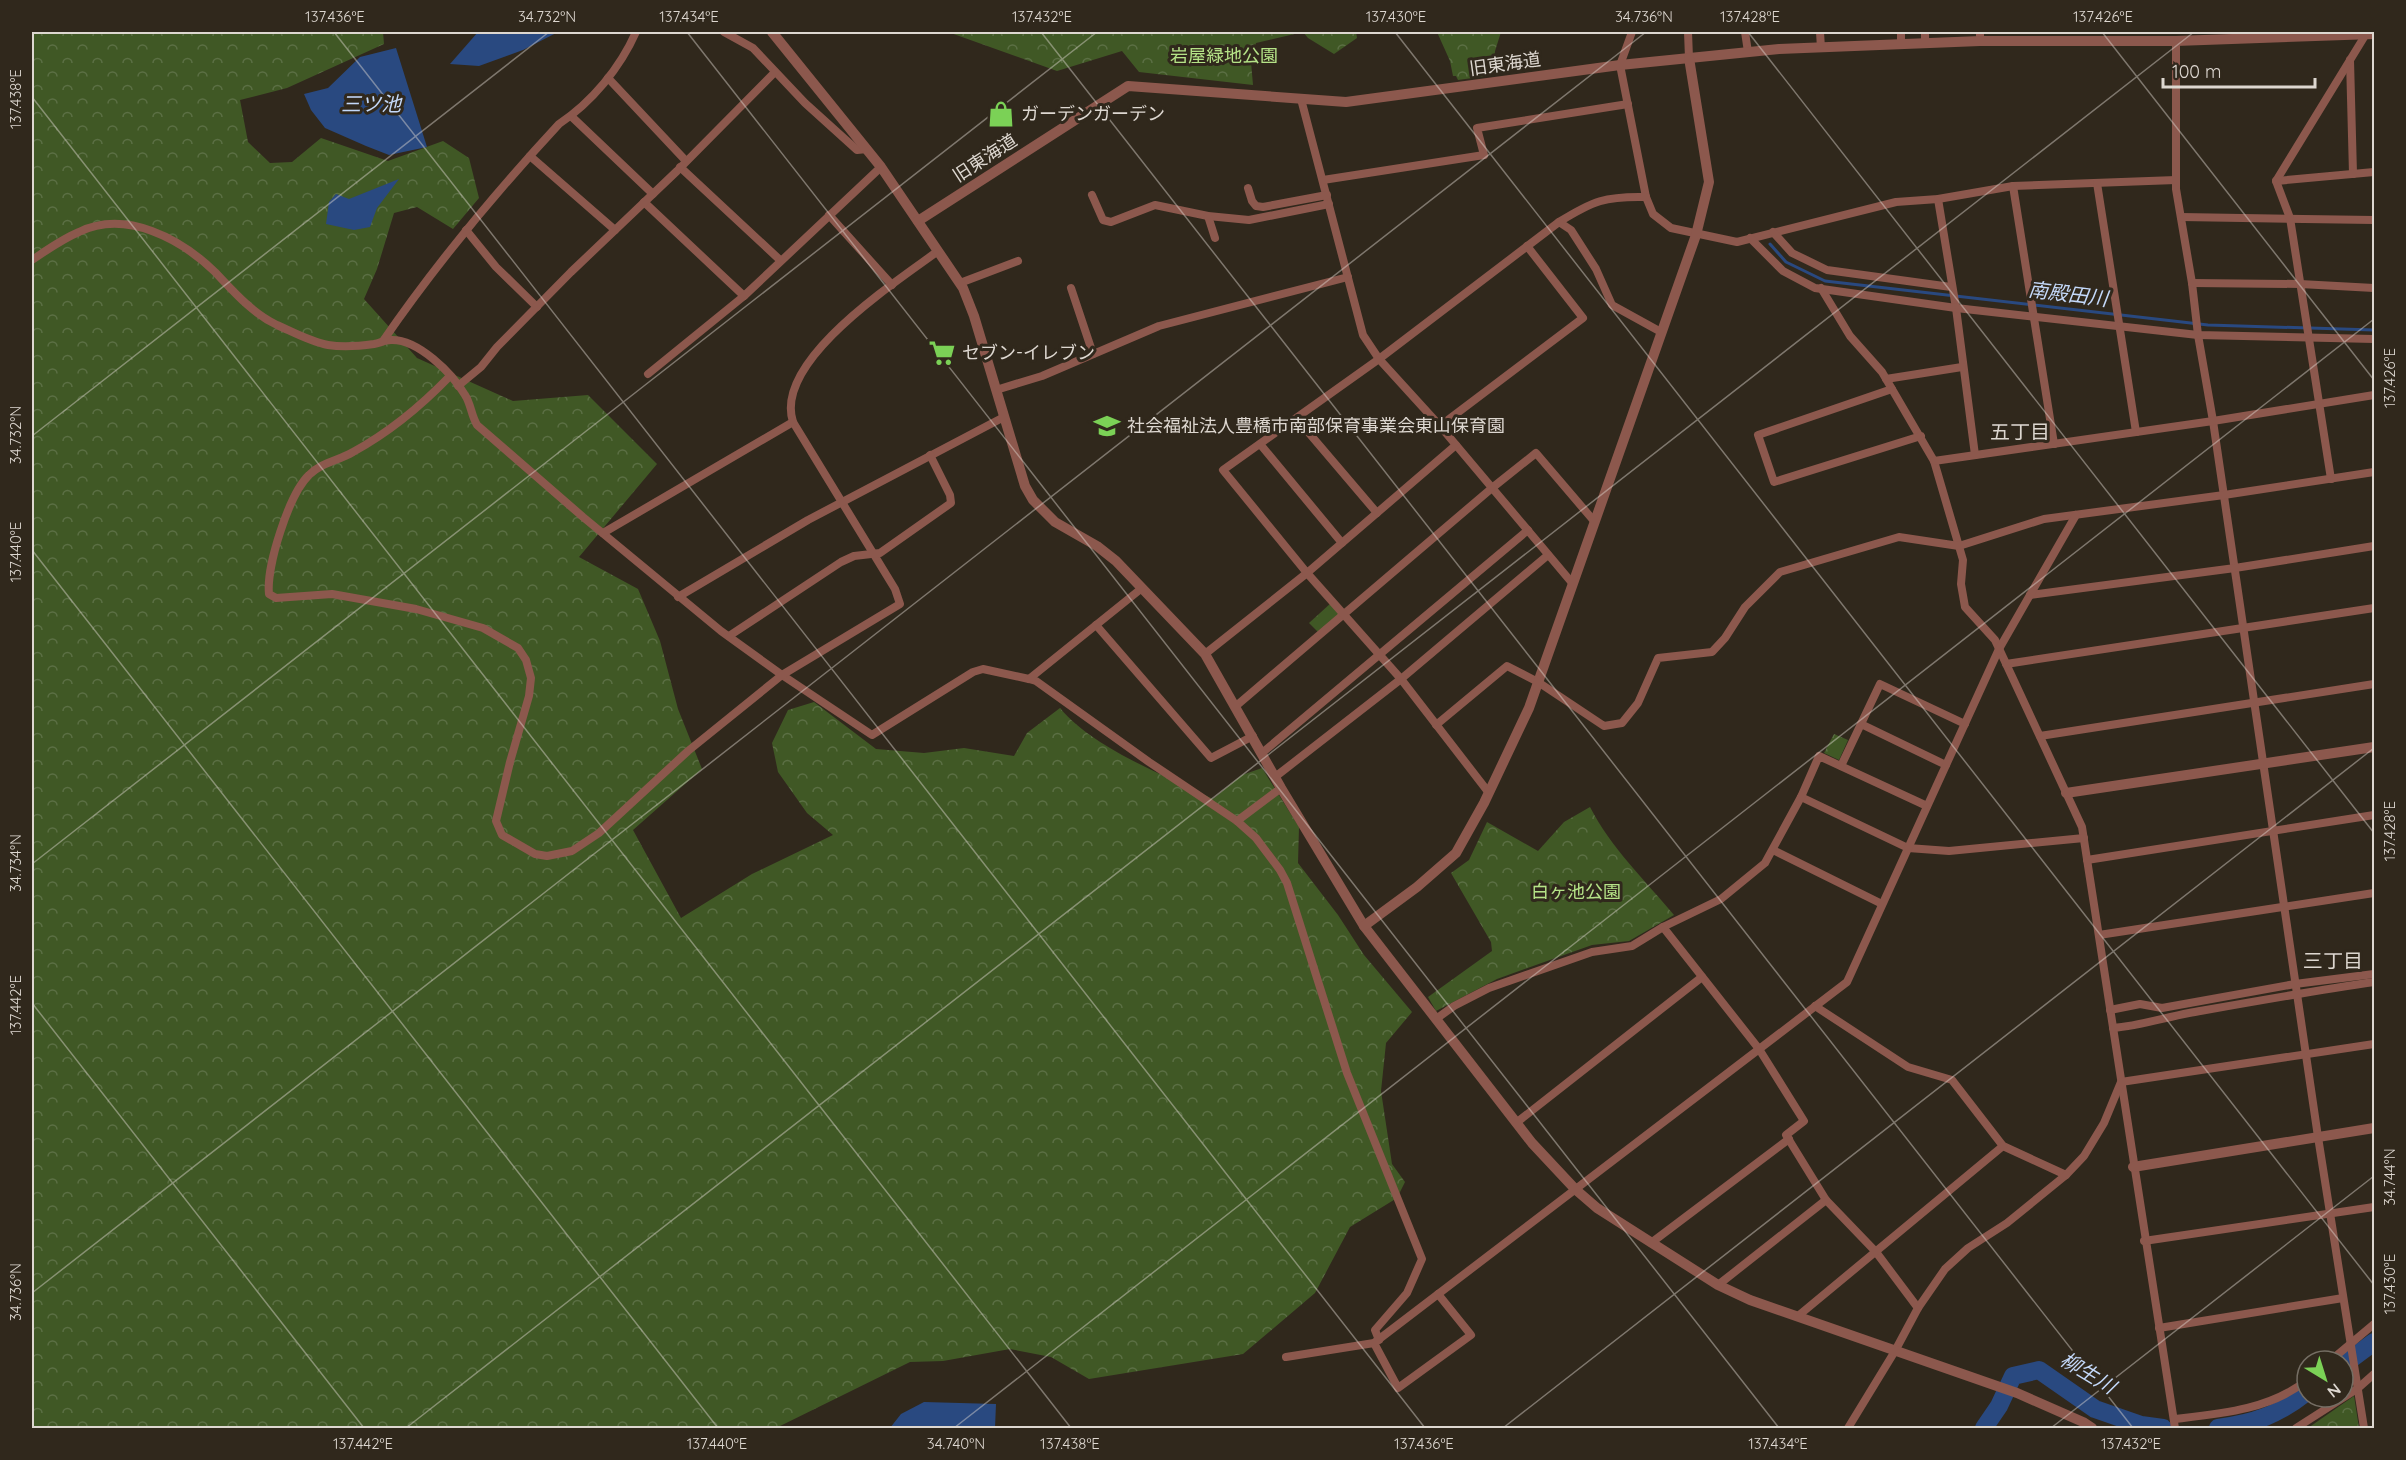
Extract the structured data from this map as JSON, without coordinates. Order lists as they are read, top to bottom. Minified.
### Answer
{"streets":{"street":["旧東海道"]},"districts":["五丁目","三丁目"],"water":["三ツ池","南殿田川","柳生川"],"parks":["岩屋緑地公園","白ヶ池公園"],"places":{"shop":["ガーデンガーデン"],"supermarket":["セブン-イレブン"],"school or university":["社会福祉法人豊橋市南部保育事業会東山保育園"]},"scale_bar":"100 m","north":"bottom right","coordinates":["137.436°E","34.732°N","137.434°E","137.432°E","137.430°E","34.736°N","137.428°E","137.426°E","137.438°E","137.440°E","34.734°N","137.442°E","34.744°N","34.740°N"]}
